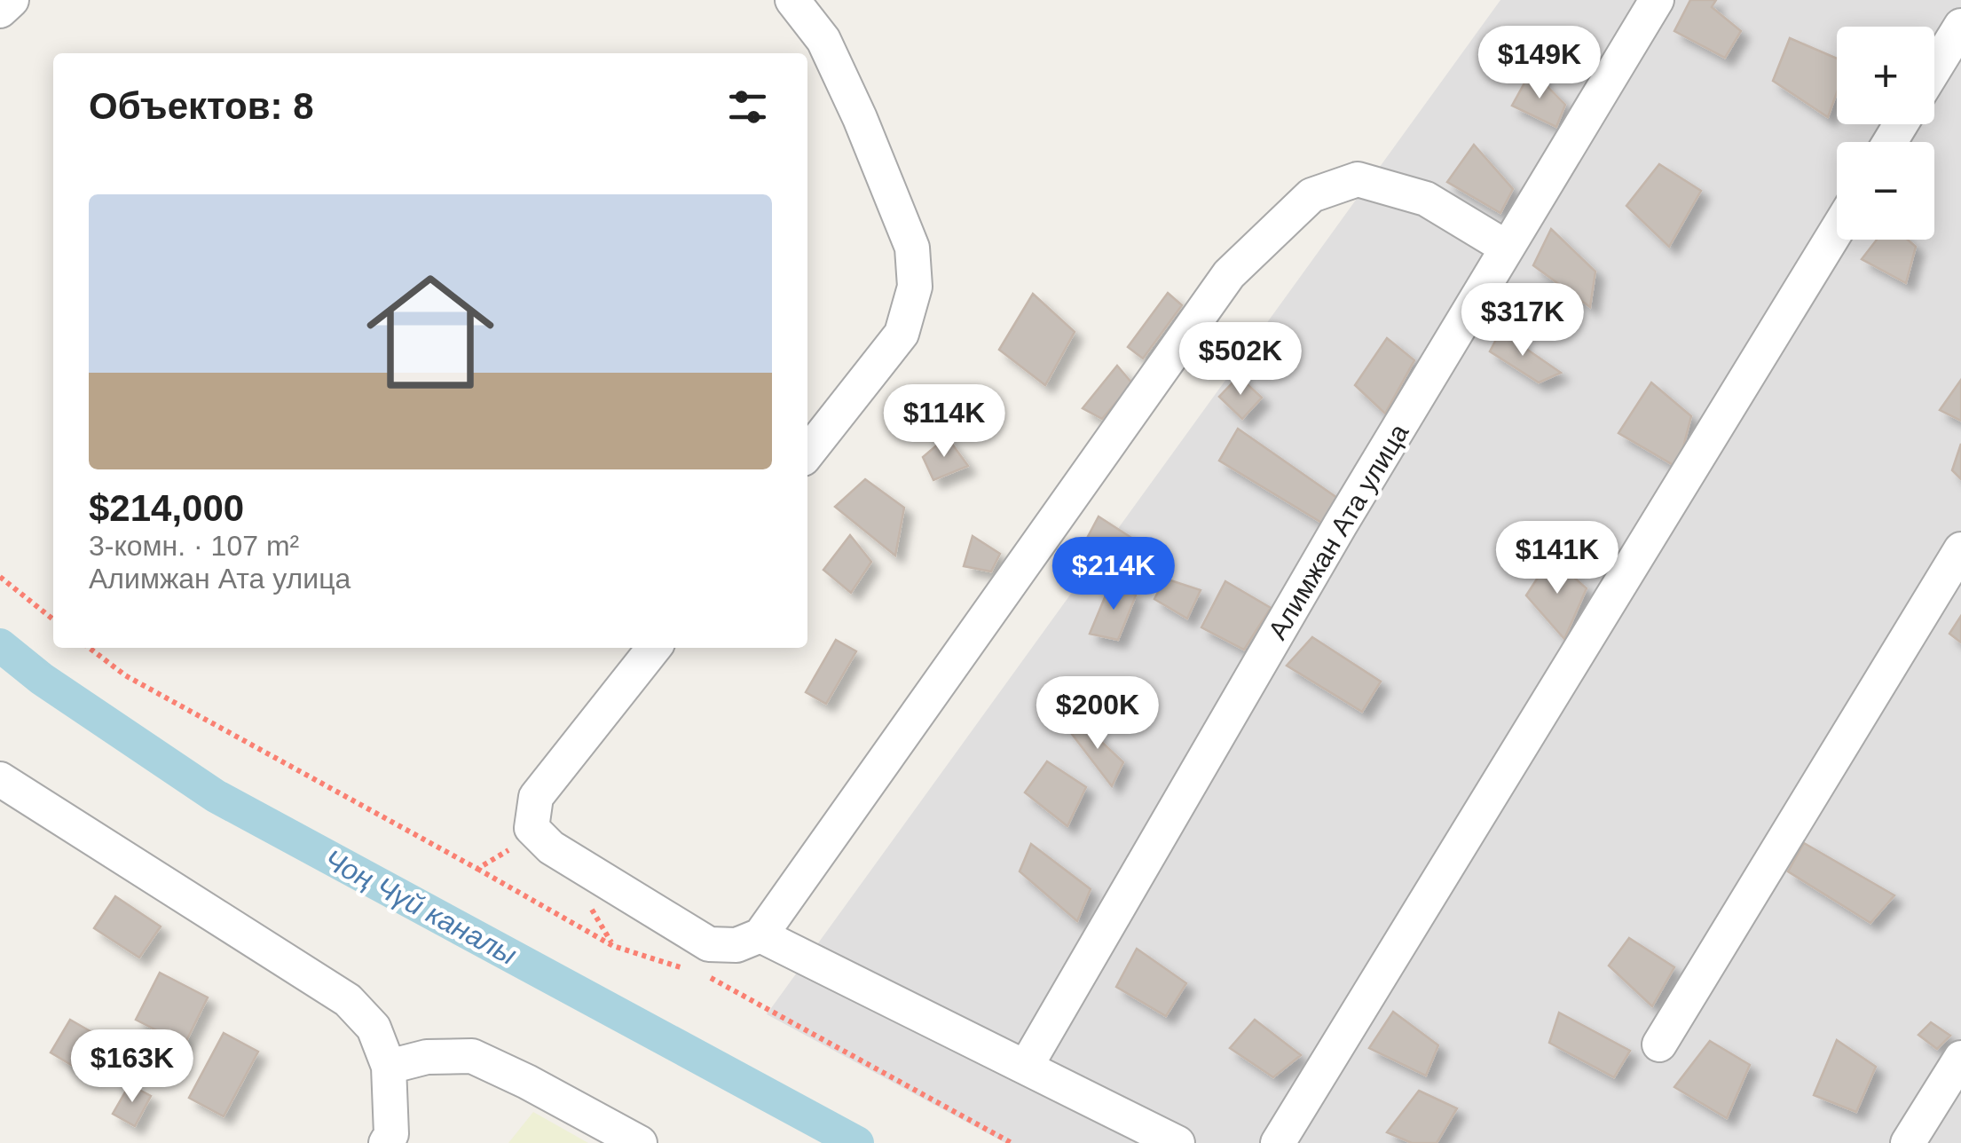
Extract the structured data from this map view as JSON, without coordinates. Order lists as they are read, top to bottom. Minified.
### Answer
{"streets":{"street":["Алимжан Ата улица"]},"water":["Чоң Чүй каналы"],"page":{"price":["$149K","$317K","$502K","$114K","$141K","$214K","$200K","$163K"],"map_buttons":["+","−"],"heading":"Объектов: 8","list":[{"name":"$214,000","note":"3-комн. · 107 m² · Алимжан Ата улица"}]}}
